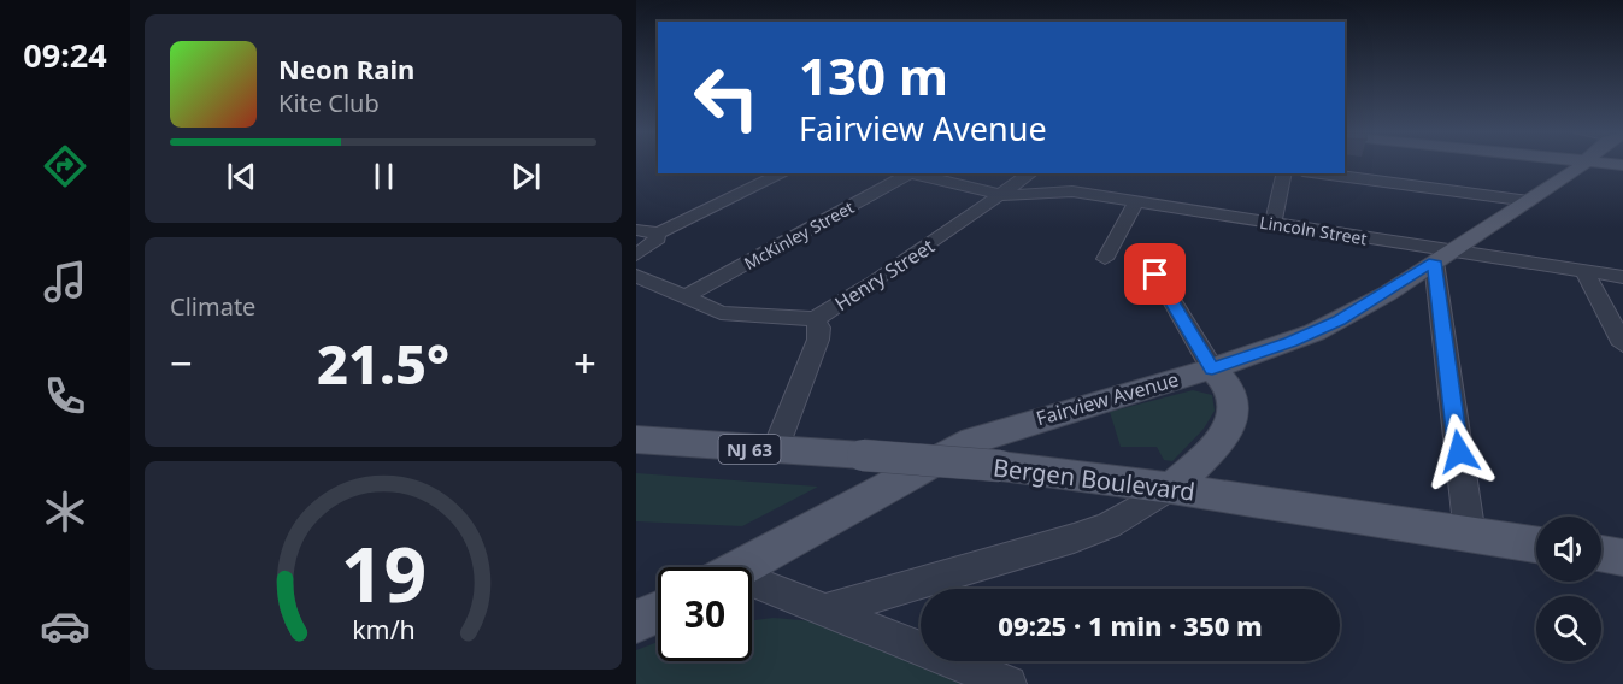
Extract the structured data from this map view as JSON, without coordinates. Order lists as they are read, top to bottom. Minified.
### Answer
{"streets":{"main road":["Fairview Avenue","NJ 63","Bergen Boulevard"],"street":["Lincoln Street","McKinley Street","Henry Street"]},"crossings":[["Lincoln Street","Henry Street"],["Lincoln Street","Fairview Avenue"],["Henry Street","Bergen Boulevard"]],"page":{"tabs":"09:24","turn":["130 m","Fairview Avenue"],"song":["Neon Rain","Kite Club"],"tile":"Climate","heat":["−","21.5°","+"],"limit":"30","trip":"09:25 · 1 min · 350 m","gauge":["19","km/h"]}}
